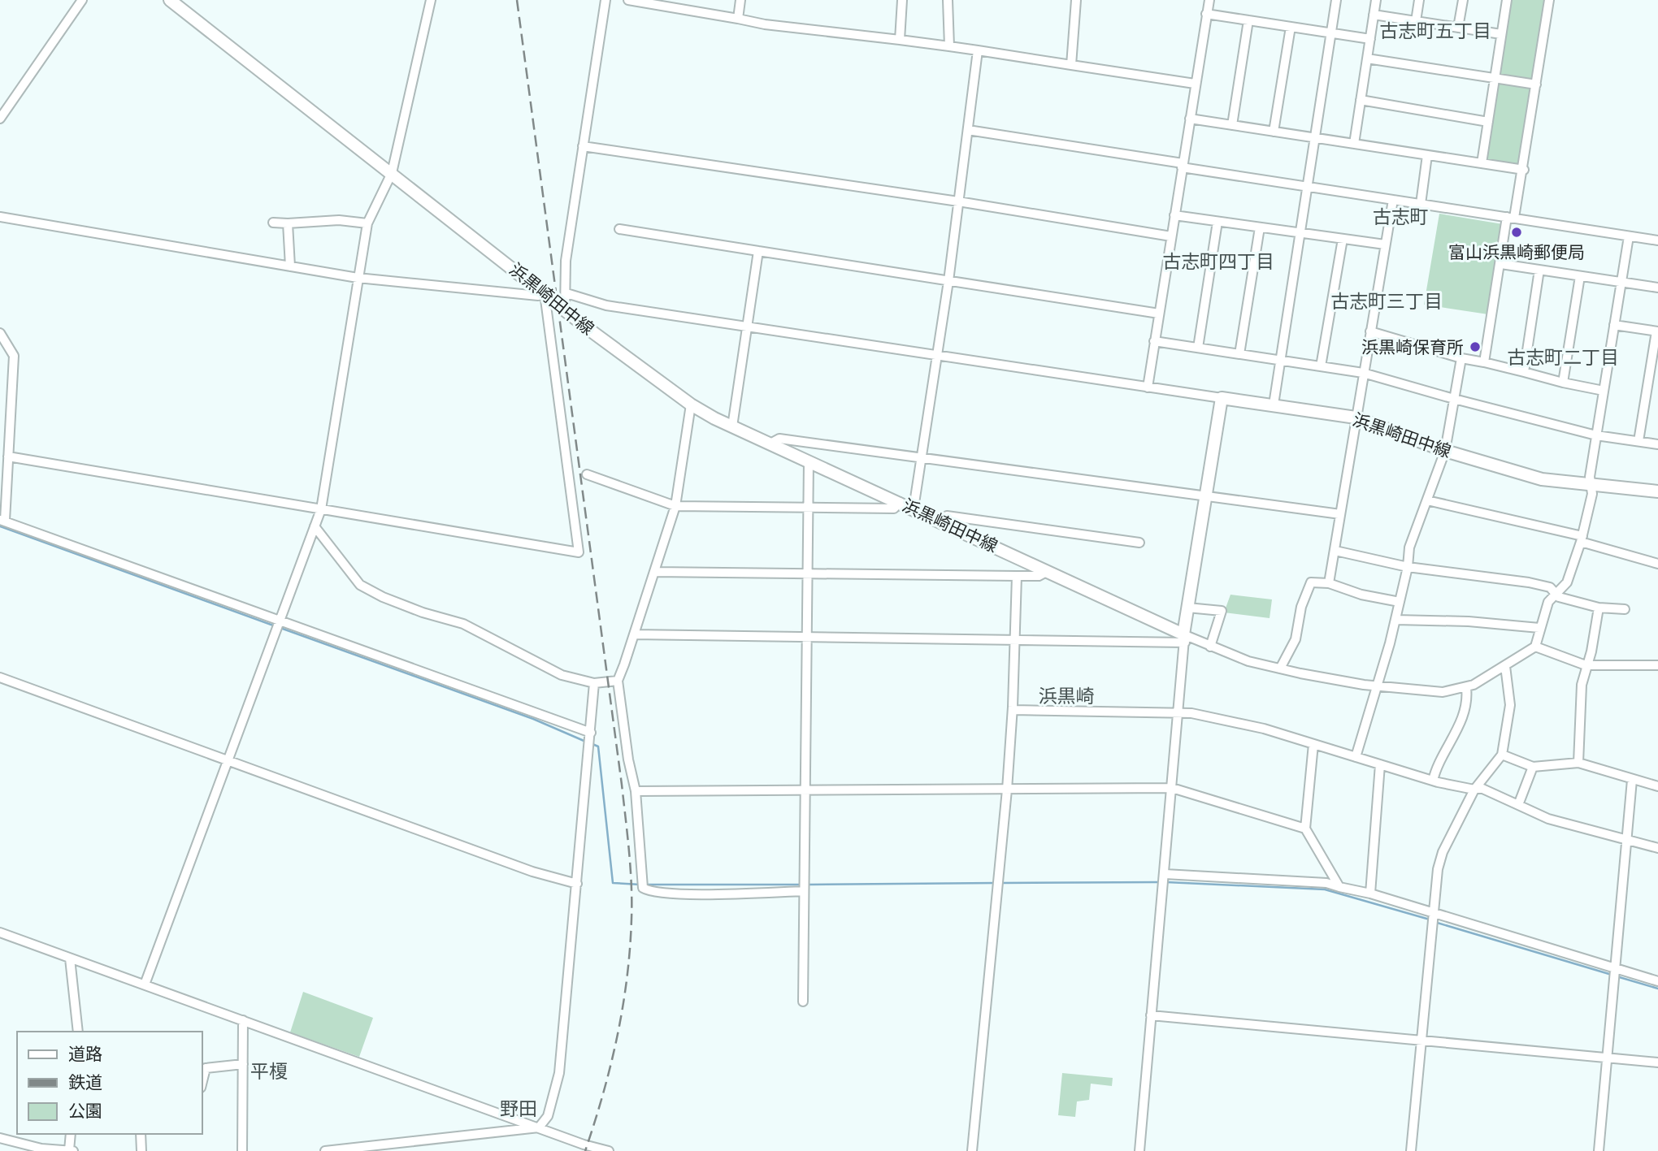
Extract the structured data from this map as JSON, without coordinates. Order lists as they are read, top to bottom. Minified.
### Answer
{"streets":{"main road":["浜黒崎田中線"]},"districts":["古志町五丁目","古志町","古志町四丁目","古志町三丁目","古志町二丁目","浜黒崎","平榎","野田"],"places":["富山浜黒崎郵便局","浜黒崎保育所"],"legend":["道路","鉄道","公園"]}
